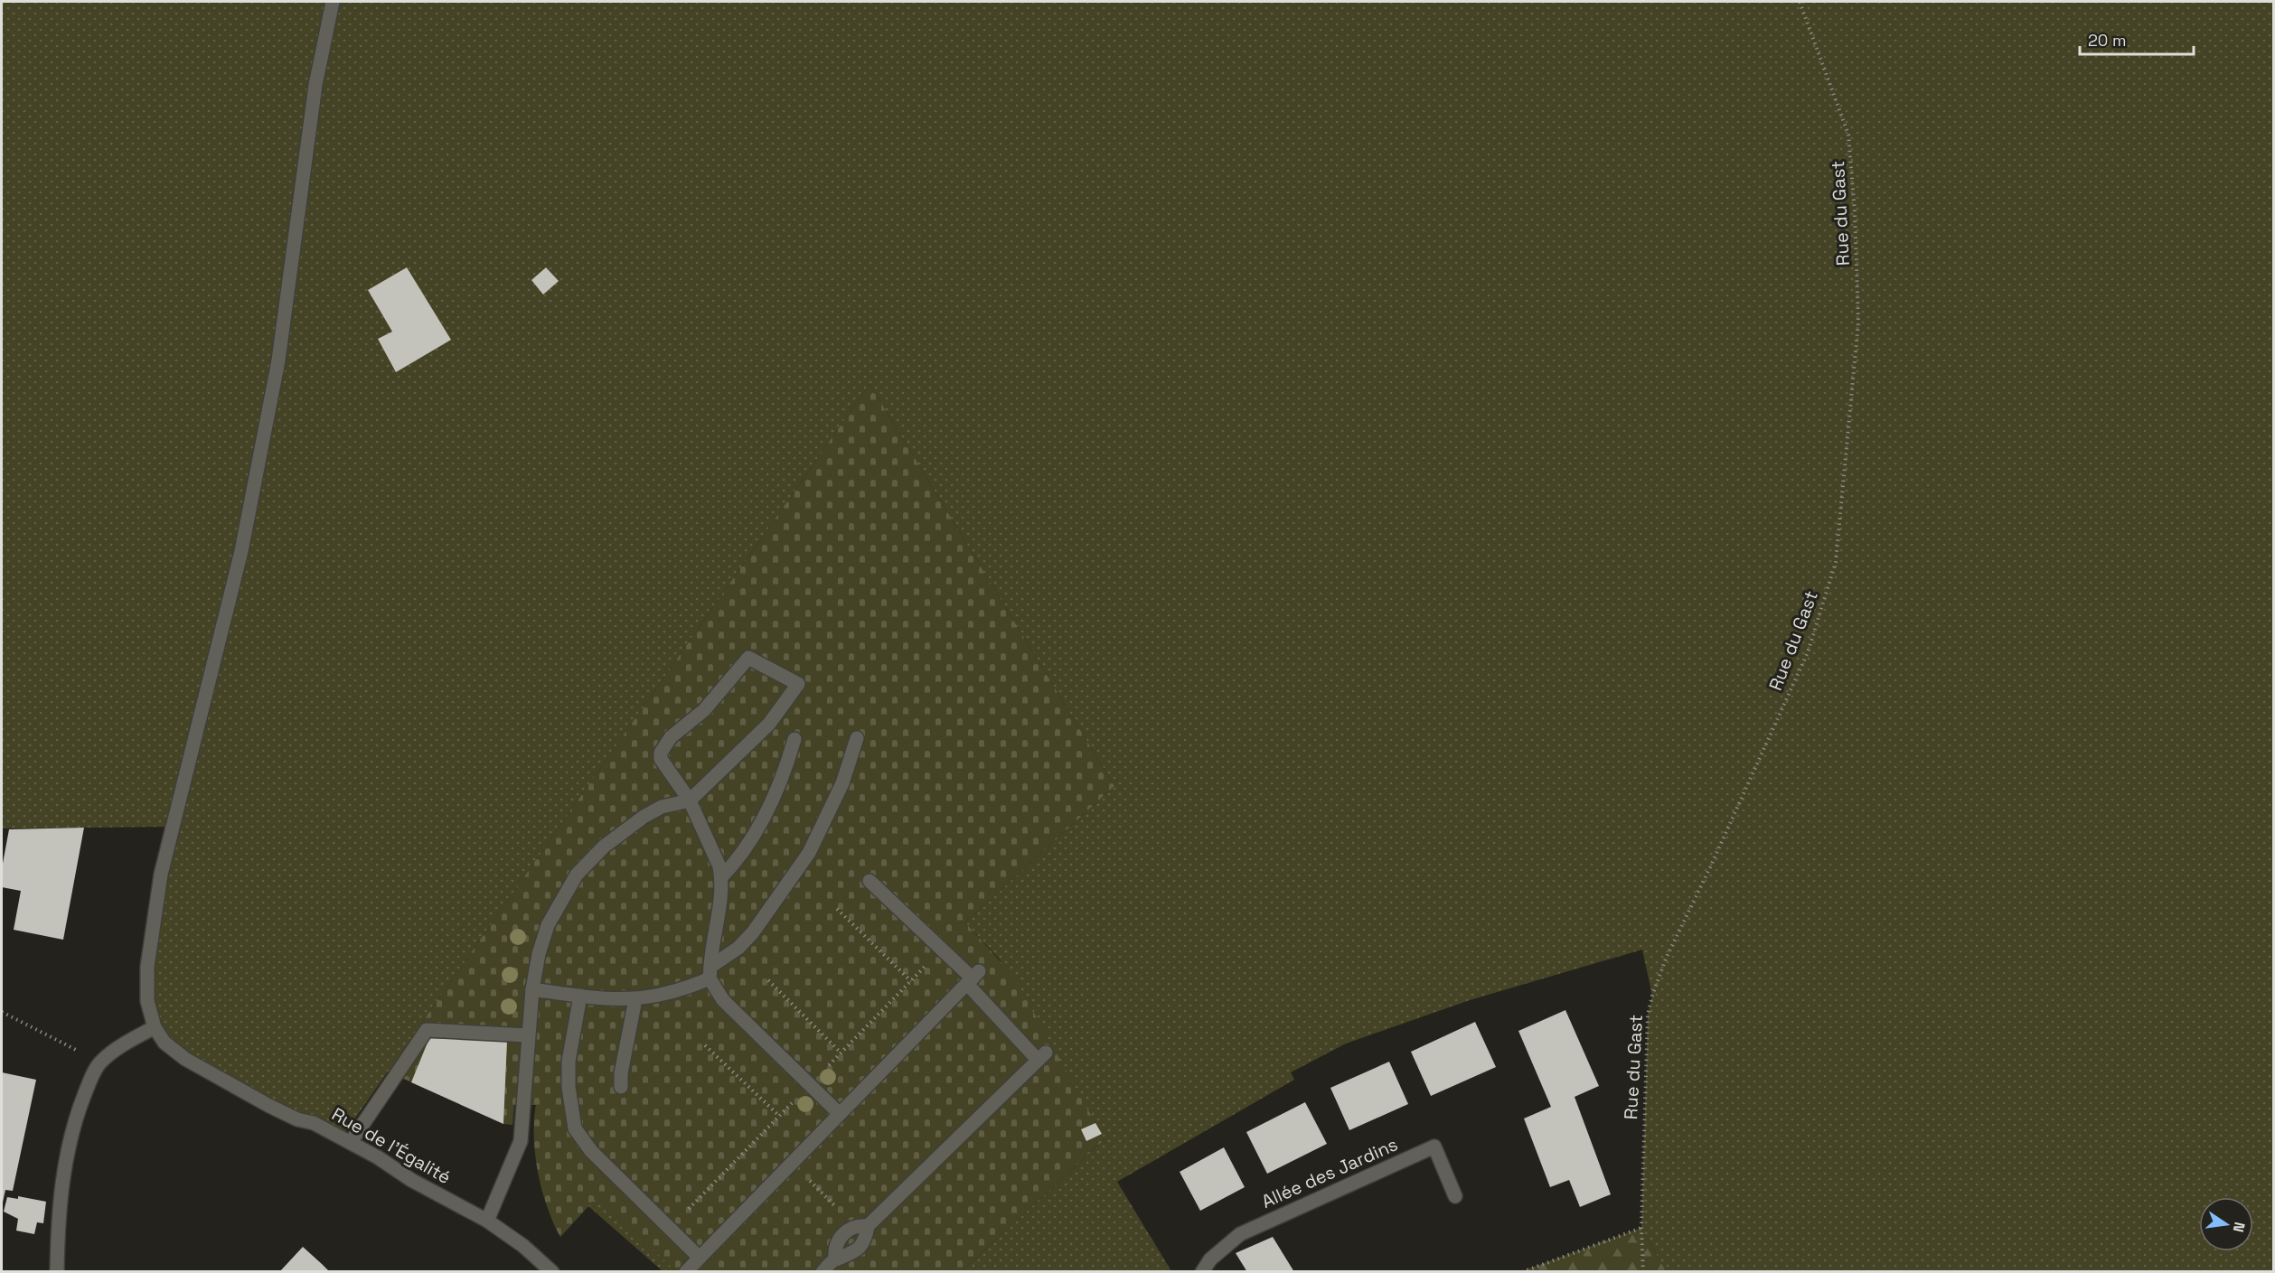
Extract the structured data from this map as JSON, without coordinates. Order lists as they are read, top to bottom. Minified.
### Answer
{"streets":{"street":["Rue de l'Égalité","Allée des Jardins"],"path":["Rue du Gast"]},"scale_bar":"20 m","north":"right"}
